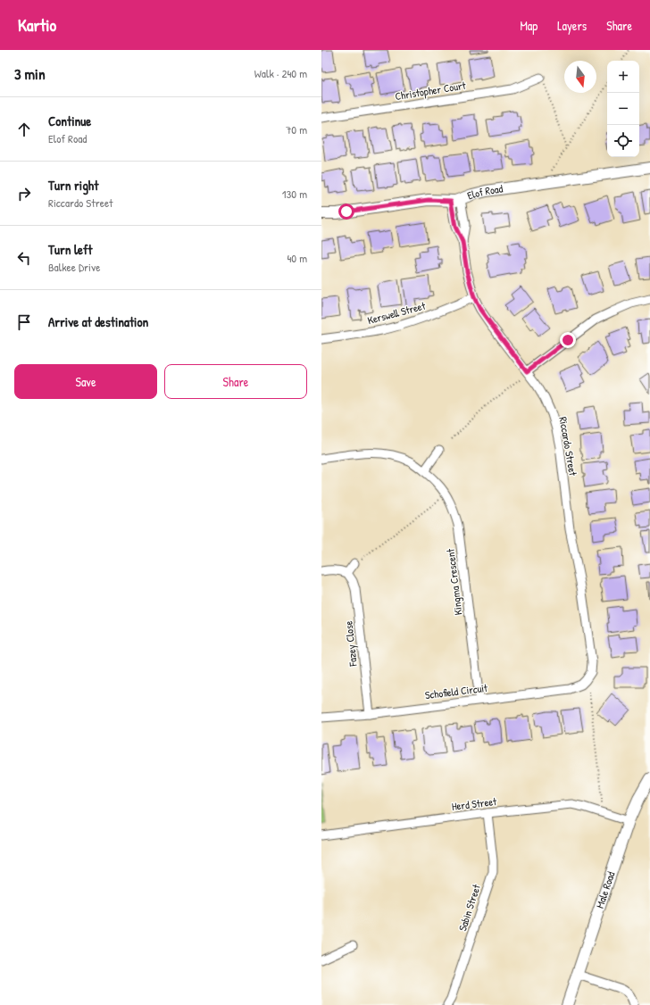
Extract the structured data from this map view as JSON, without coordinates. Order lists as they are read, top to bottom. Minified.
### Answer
{"streets":{"street":["Christopher Court","Elof Road","Kerswell Street","Riccardo Street","Kingma Crescent","Fazey Close","Schofield Circuit","Herd Street","Male Road","Sabin Street"]},"crossings":[["Elof Road","Riccardo Street"],["Kerswell Street","Riccardo Street"],["Riccardo Street","Schofield Circuit"],["Kingma Crescent","Schofield Circuit"],["Fazey Close","Schofield Circuit"],["Herd Street","Male Road"],["Herd Street","Sabin Street"]],"north":"bottom","page":{"header":"Kartio","nav":["Map","Layers","Share"],"heading":["3 min","Walk · 240 m"],"map_buttons":["+","−"],"list":[["Continue","Elof Road","70 m"],["Turn right","Riccardo Street","130 m"],["Turn left","Balkee Drive","40 m"],"Arrive at destination"],"buttons":["Save","Share"]}}
